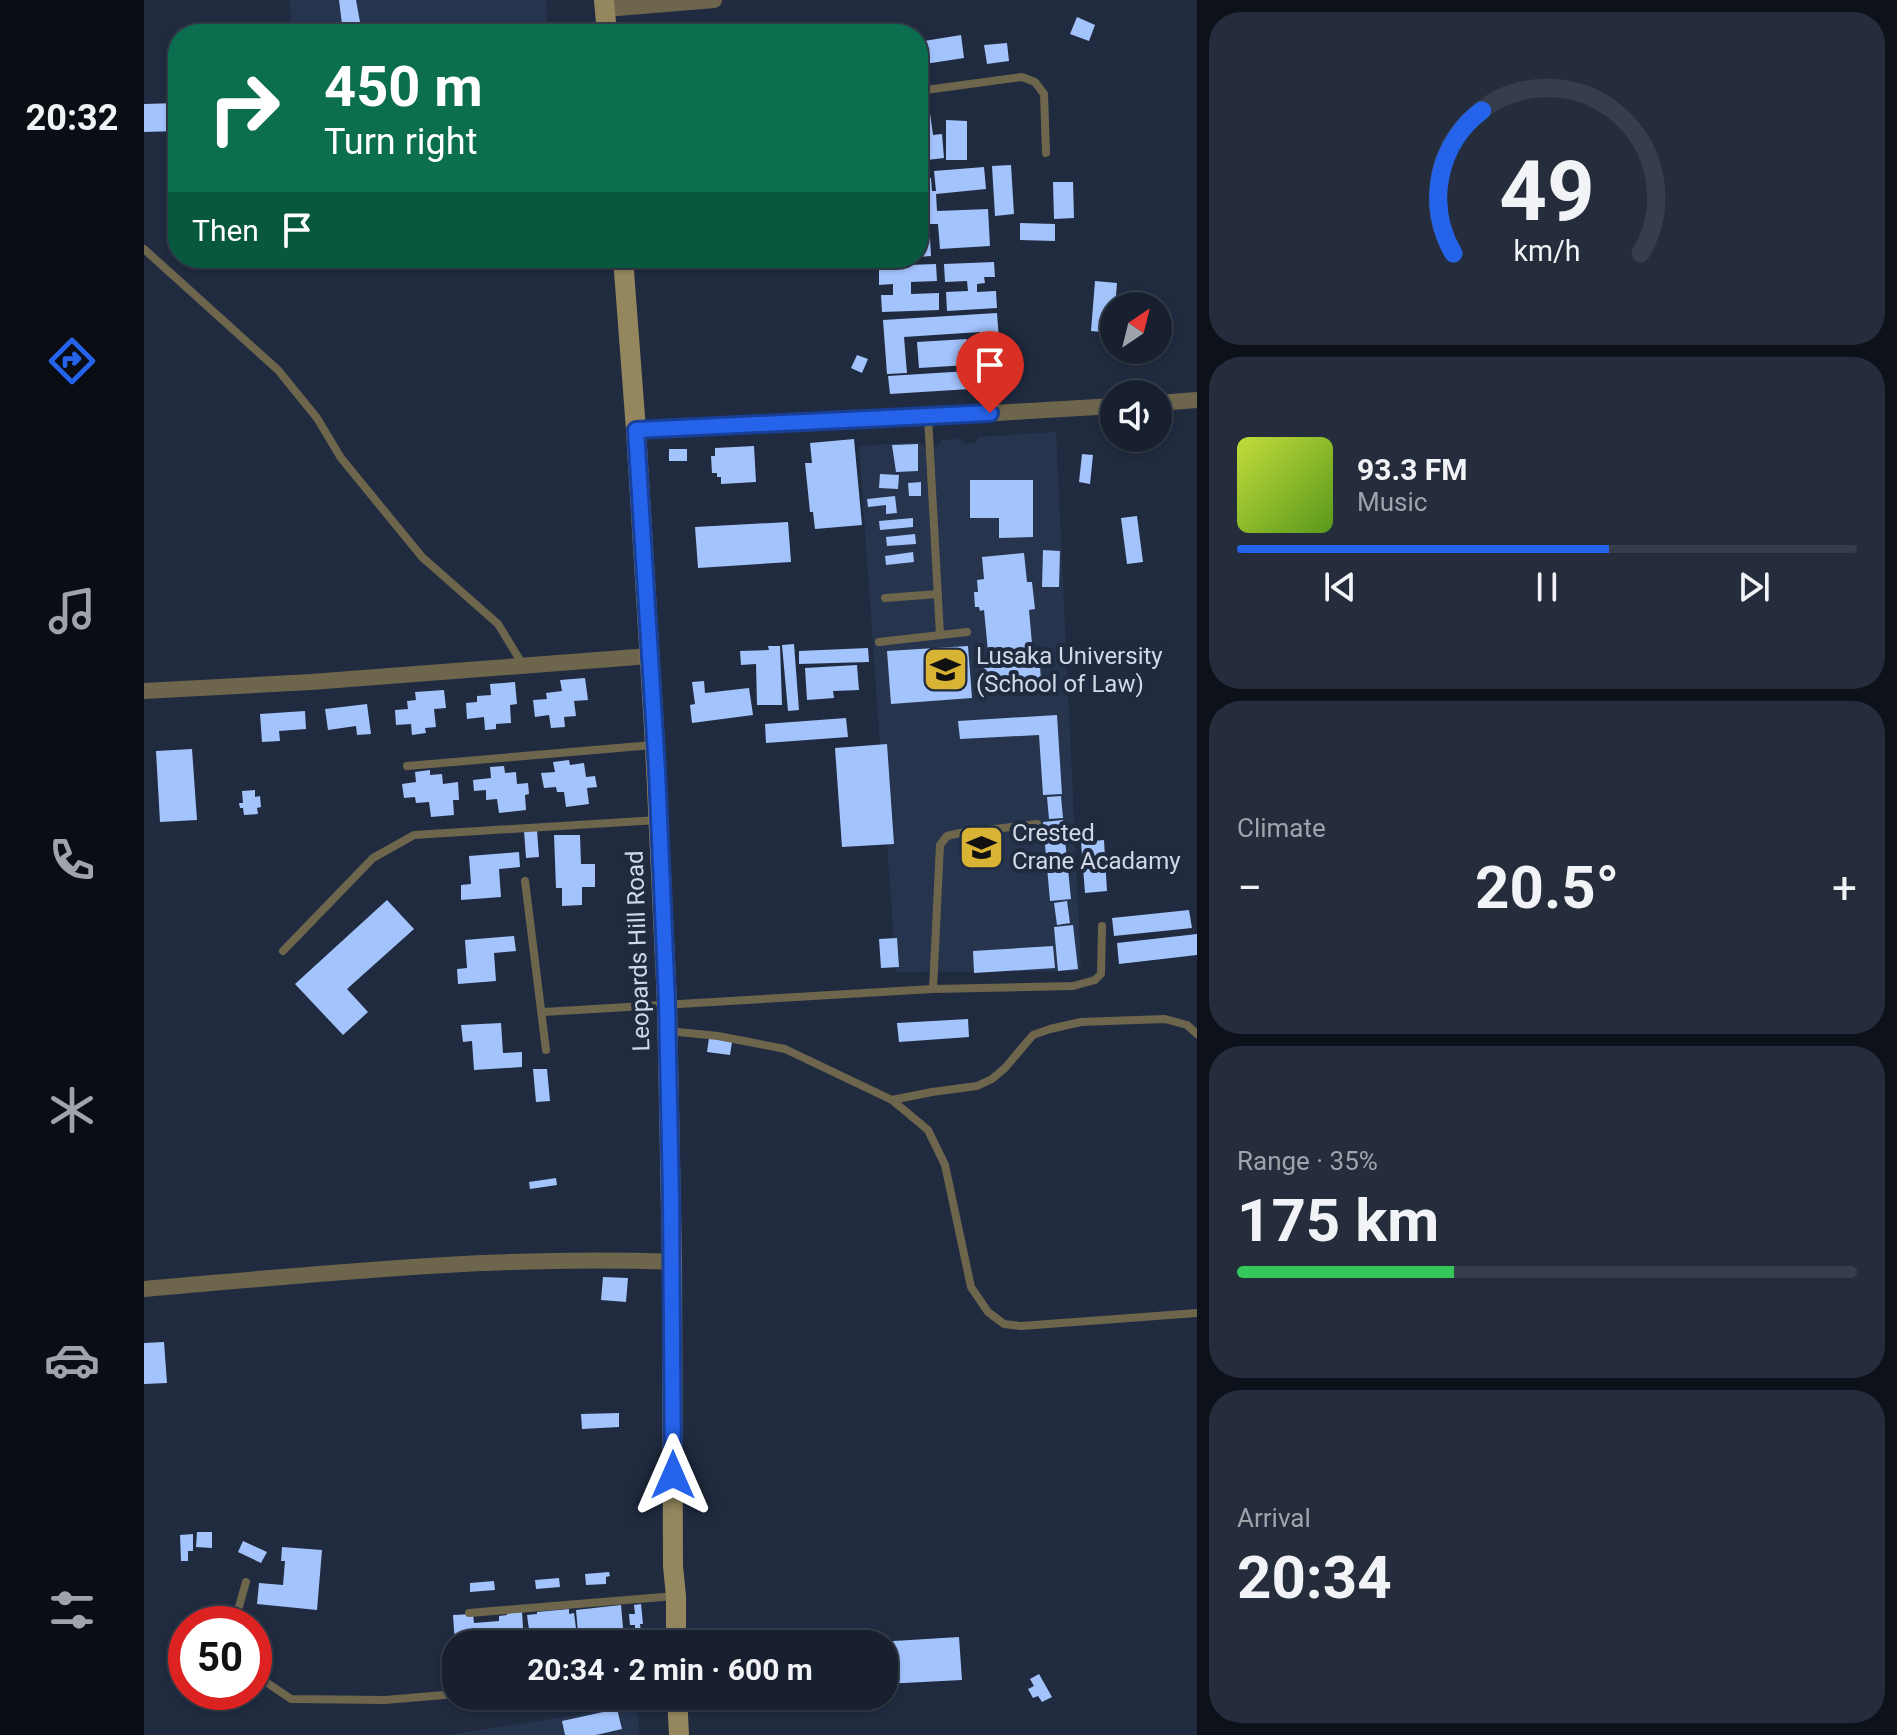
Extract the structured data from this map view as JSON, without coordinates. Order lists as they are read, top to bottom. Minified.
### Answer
{"streets":{"main road":["Leopards Hill Road"]},"places":{"school or university":["Lusaka University (School of Law)","Crested Crane Acadamy"]},"north":"top right","page":{"tabs":"20:32","turn":["450 m","Turn right"],"then":"Then","song":["93.3 FM","Music"],"tile":["Climate",["Range · 35%","175 km"],["Arrival","20:34"]],"heat":["−","20.5°","+"],"limit":"50","trip":"20:34 · 2 min · 600 m","gauge":["49","km/h"]}}
